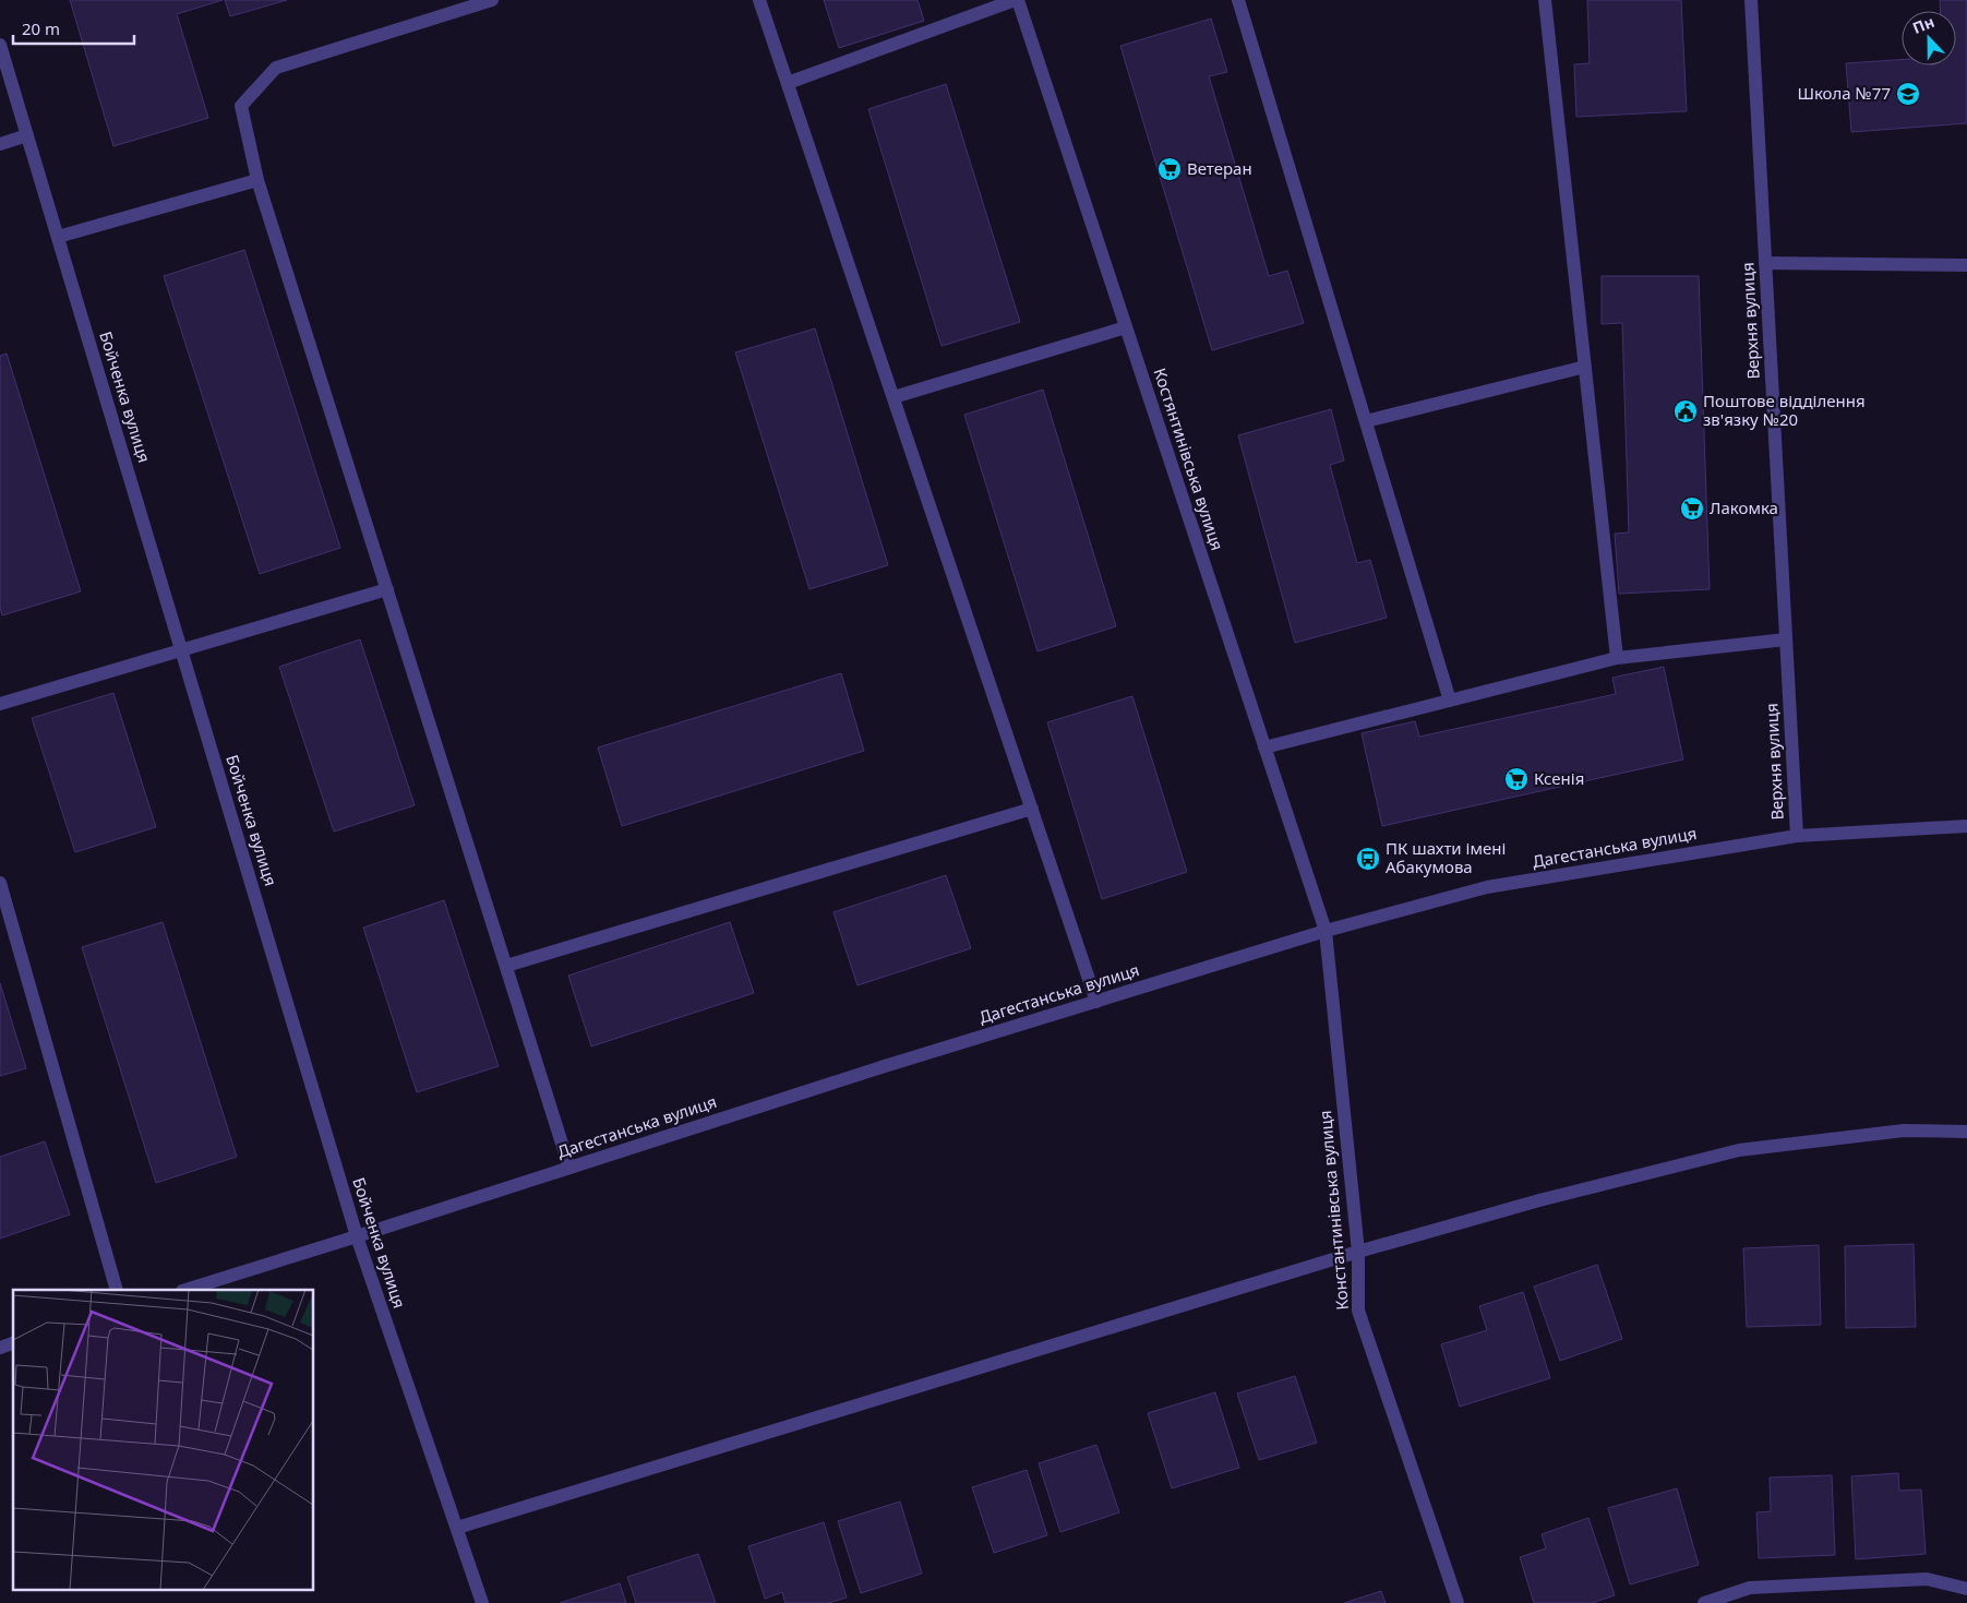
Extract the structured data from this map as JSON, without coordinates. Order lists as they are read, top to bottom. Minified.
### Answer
{"streets":{"street":["Верхня вулиця","Бойченка вулиця","Костянтинівська вулиця","Дагестанська вулиця","Константинівська вулиця"]},"crossings":[["Верхня вулиця","Дагестанська вулиця"],["Бойченка вулиця","Дагестанська вулиця"],["Костянтинівська вулиця","Дагестанська вулиця"],["Костянтинівська вулиця","Константинівська вулиця"],["Дагестанська вулиця","Константинівська вулиця"]],"places":{"school or university":["Школа №77"],"supermarket":["Ветеран","Лакомка","Ксенія"],"public building":["Поштове відділення зв'язку №20"],"bus stop":["ПК шахти імені Абакумова"]},"scale_bar":"20 m","north":"top"}
